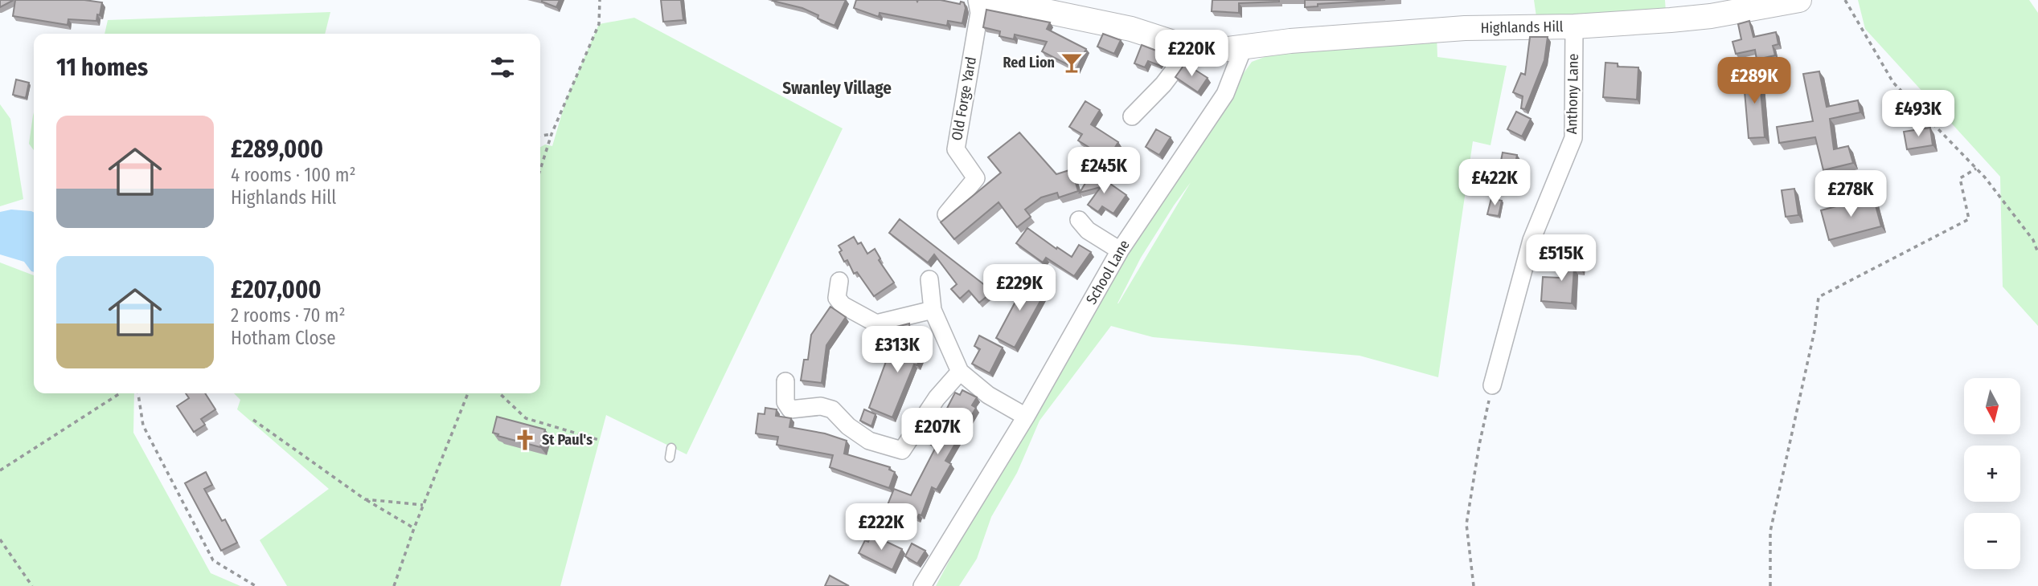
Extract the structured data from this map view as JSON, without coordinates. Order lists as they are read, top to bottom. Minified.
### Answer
{"streets":{"street":["Highlands Hill","Anthony Lane","Old Forge Yard","School Lane"]},"crossings":[["Highlands Hill","Anthony Lane"],["Highlands Hill","School Lane"]],"districts":["Swanley Village"],"places":{"bar":["Red Lion"],"church":["St Paul's"]},"north":"bottom","page":{"price":["£220K","£289K","£493K","£245K","£422K","£278K","£515K","£229K","£313K","£207K","£222K"],"heading":"11 homes","list":[{"name":"£289,000","note":"4 rooms · 100 m² · Highlands Hill"},{"name":"£207,000","note":"2 rooms · 70 m² · Hotham Close"}],"map_buttons":["+","−"]}}
